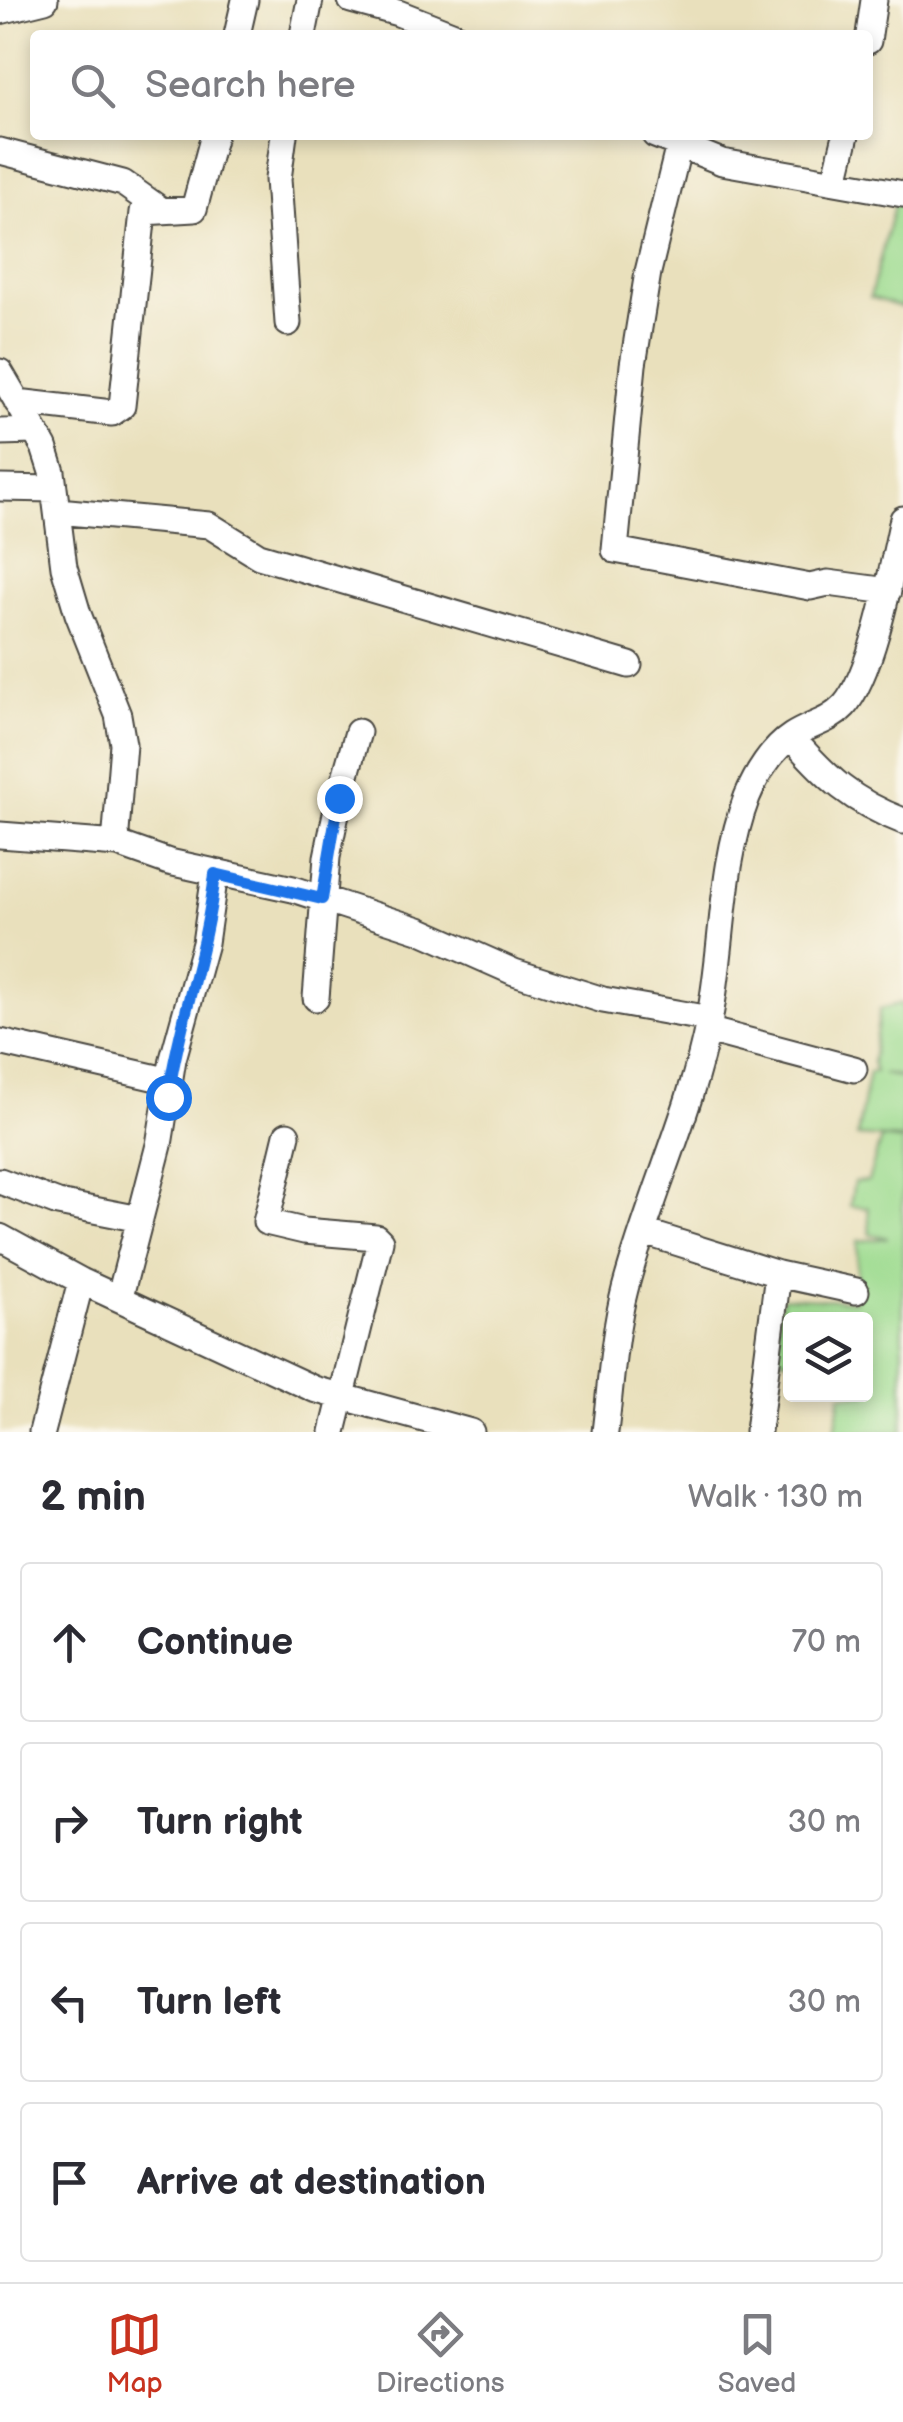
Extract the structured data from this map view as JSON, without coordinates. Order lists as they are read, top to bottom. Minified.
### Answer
{"page":{"search":"Search here","heading":["2 min","Walk · 130 m"],"list":[["Continue","70 m"],["Turn right","30 m"],["Turn left","30 m"],"Arrive at destination"],"nav":["Map","Directions","Saved"]}}
